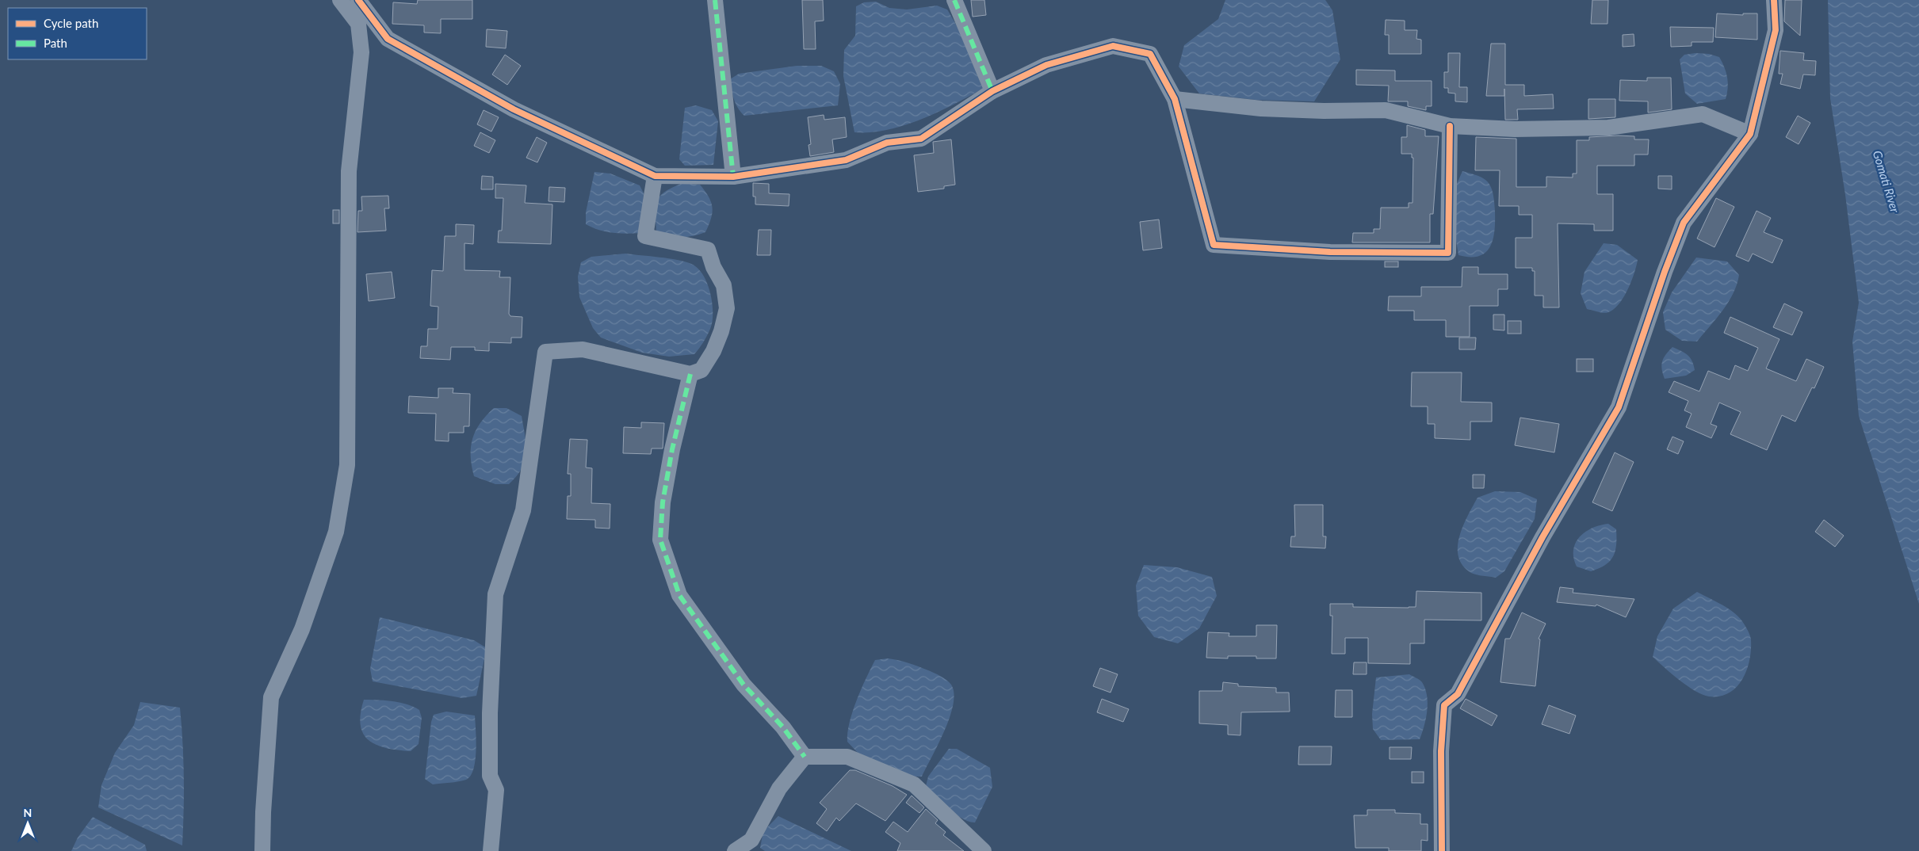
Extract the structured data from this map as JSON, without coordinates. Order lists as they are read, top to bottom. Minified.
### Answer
{"water":["Gomati River"],"legend":["Cycle path","Path"],"north":"top"}
